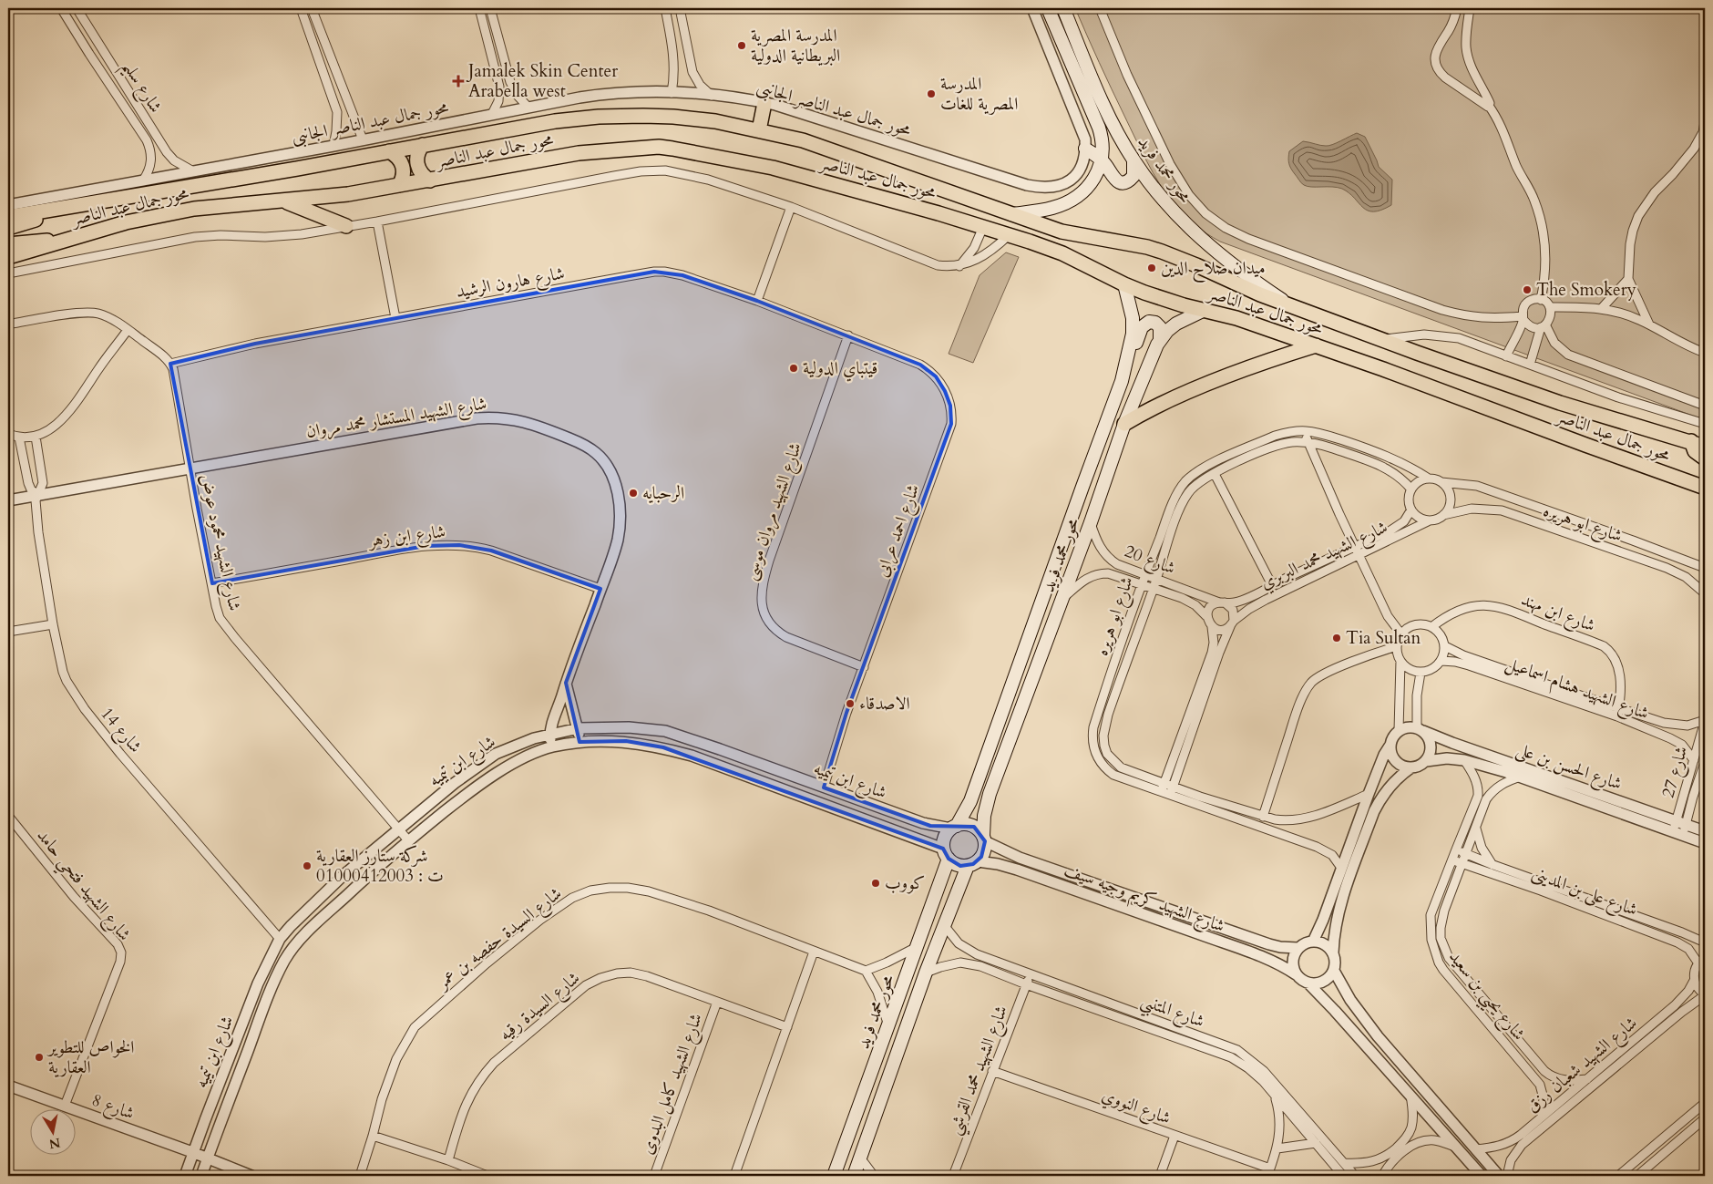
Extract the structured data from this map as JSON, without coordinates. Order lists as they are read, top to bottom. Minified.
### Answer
{"streets":{"main road":["محور جمال عبد الناصر","محور محمد فريد"],"street":["شارع سليم","محور جمال عبد الناصر الجانبى","شارع هارون الرشيد","شارع الشهيد المستشار محمد مروان","شارع الشهيد مروان موسى","شارع ابو هريره","شارع احمد عرابى","شارع ابن زهر","شارع الشهيد محمود عوض","شارع الشهيد محمد البربري","شارع 20","شارع ابن مهند","شارع الشهيد هشام اسماعيل","شارع 14","شارع ابن تيميه","شارع الحسن بن على","شارع 27","شارع الشهيد فتحي حامد","شارع على بن المدينى","شارع الشهيد كريم وجيه سيف","شارع السيدة حفصه بن عمر","شارع يحيي بن سعيد","شارع السيدة رقيه","شارع المتنبي","شارع الشهيد شعبان رزق","شارع الشهيد محمد القرشي","شارع الشهيد كامل البدوى","شارع 8","شارع النووي"]},"crossings":[["شارع سليم","محور جمال عبد الناصر الجانبى"],["محور جمال عبد الناصر","محور محمد فريد"],["محور محمد فريد","شارع 20"],["محور محمد فريد","شارع ابن تيميه"],["محور محمد فريد","شارع الشهيد كريم وجيه سيف"],["محور محمد فريد","شارع المتنبي"],["شارع هارون الرشيد","شارع الشهيد مروان موسى"],["شارع هارون الرشيد","شارع احمد عرابى"],["شارع هارون الرشيد","شارع الشهيد محمود عوض"],["شارع الشهيد المستشار محمد مروان","شارع ابن زهر"],["شارع الشهيد المستشار محمد مروان","شارع الشهيد محمود عوض"],["شارع الشهيد المستشار محمد مروان","شارع 14"],["شارع الشهيد المستشار محمد مروان","شارع ابن تيميه"],["شارع الشهيد مروان موسى","شارع احمد عرابى"],["شارع ابو هريره","شارع الشهيد محمد البربري"],["شارع ابو هريره","شارع 20"],["شارع احمد عرابى","شارع ابن تيميه"],["شارع ابن زهر","شارع الشهيد محمود عوض"],["شارع الشهيد محمود عوض","شارع ابن تيميه"],["شارع الشهيد محمد البربري","شارع 20"],["شارع ابن مهند","شارع الشهيد هشام اسماعيل"],["شارع الشهيد هشام اسماعيل","شارع 27"],["شارع 14","شارع ابن تيميه"],["شارع ابن تيميه","شارع الشهيد كريم وجيه سيف"],["شارع ابن تيميه","شارع 8"],["شارع الحسن بن على","شارع 27"],["شارع الحسن بن على","شارع يحيي بن سعيد"],["شارع الشهيد فتحي حامد","شارع 8"],["شارع على بن المدينى","شارع يحيي بن سعيد"],["شارع يحيي بن سعيد","شارع الشهيد شعبان رزق"],["شارع السيدة رقيه","شارع الشهيد كامل البدوى"],["شارع المتنبي","شارع الشهيد محمد القرشي"],["شارع المتنبي","شارع النووي"],["شارع الشهيد محمد القرشي","شارع النووي"]],"places":{"other":["المدرسة المصرية البريطانية الدولية","المدرسة المصرية للغات","ميدان صلاح الدين","The Smokery","قيتباي الدولية","الرحبايه","Tia Sultan","الاصدقاء","شركة ستارز العقارية ت : 01000412003","كووب","الخواص للتطوير العقارية"],"health":["Jamalek Skin Center Arabella west"]},"north":"bottom"}
